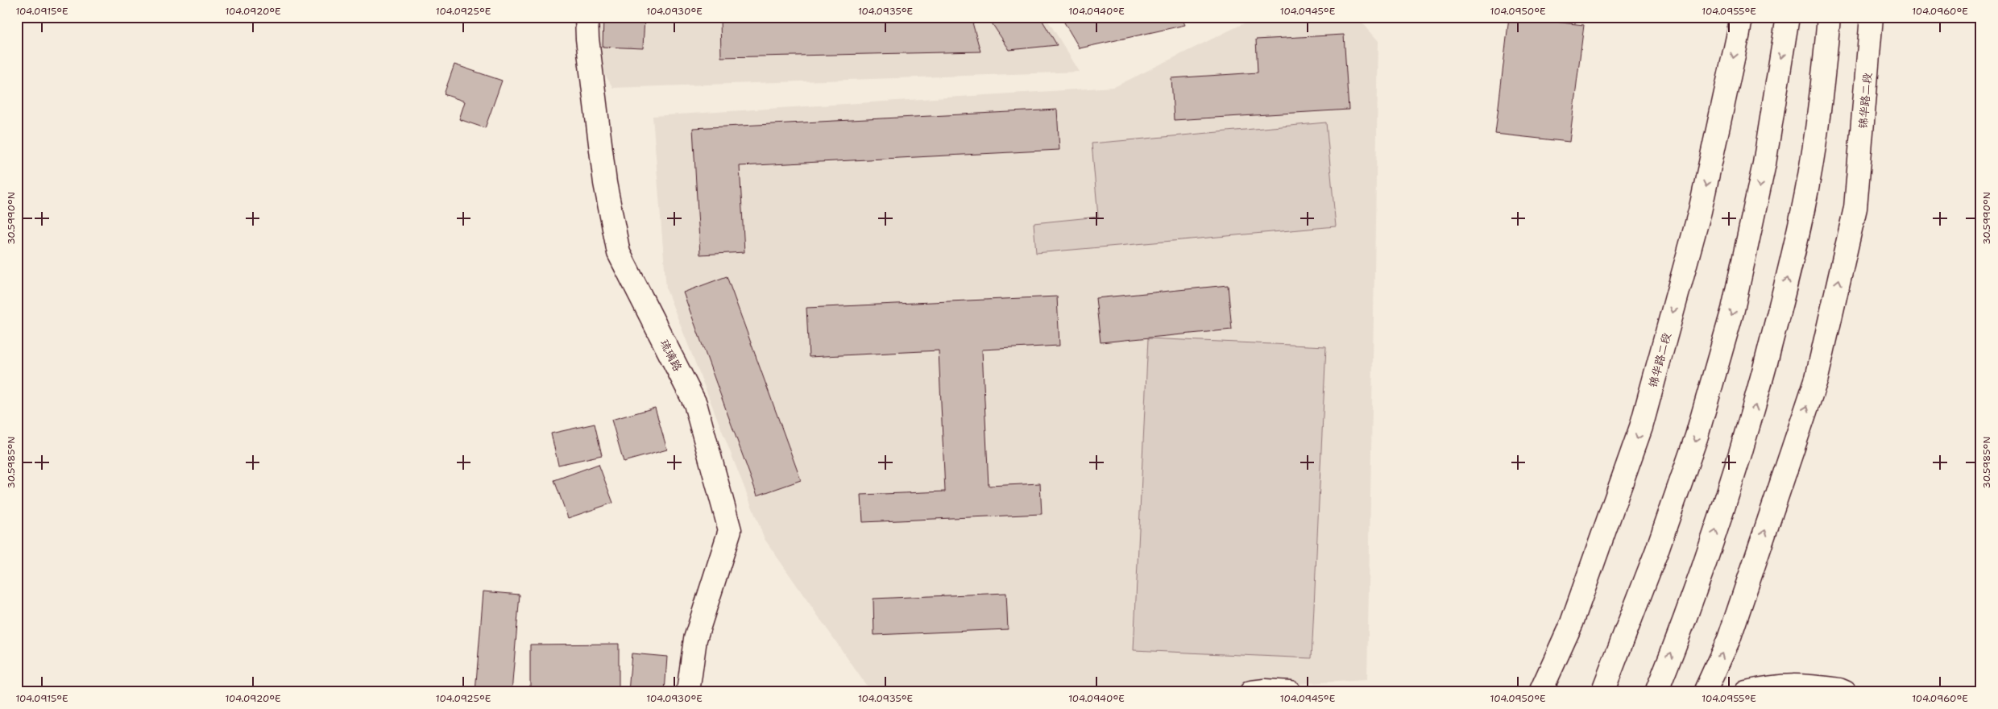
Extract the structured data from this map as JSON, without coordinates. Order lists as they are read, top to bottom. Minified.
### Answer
{"streets":{"main road":["锦华路二段","琉璃路"]},"coordinates":["104.0915°E","104.0920°E","104.0925°E","104.0930°E","104.0935°E","104.0940°E","104.0945°E","104.0950°E","104.0955°E","104.0960°E","30.5990°N","30.5985°N"]}
